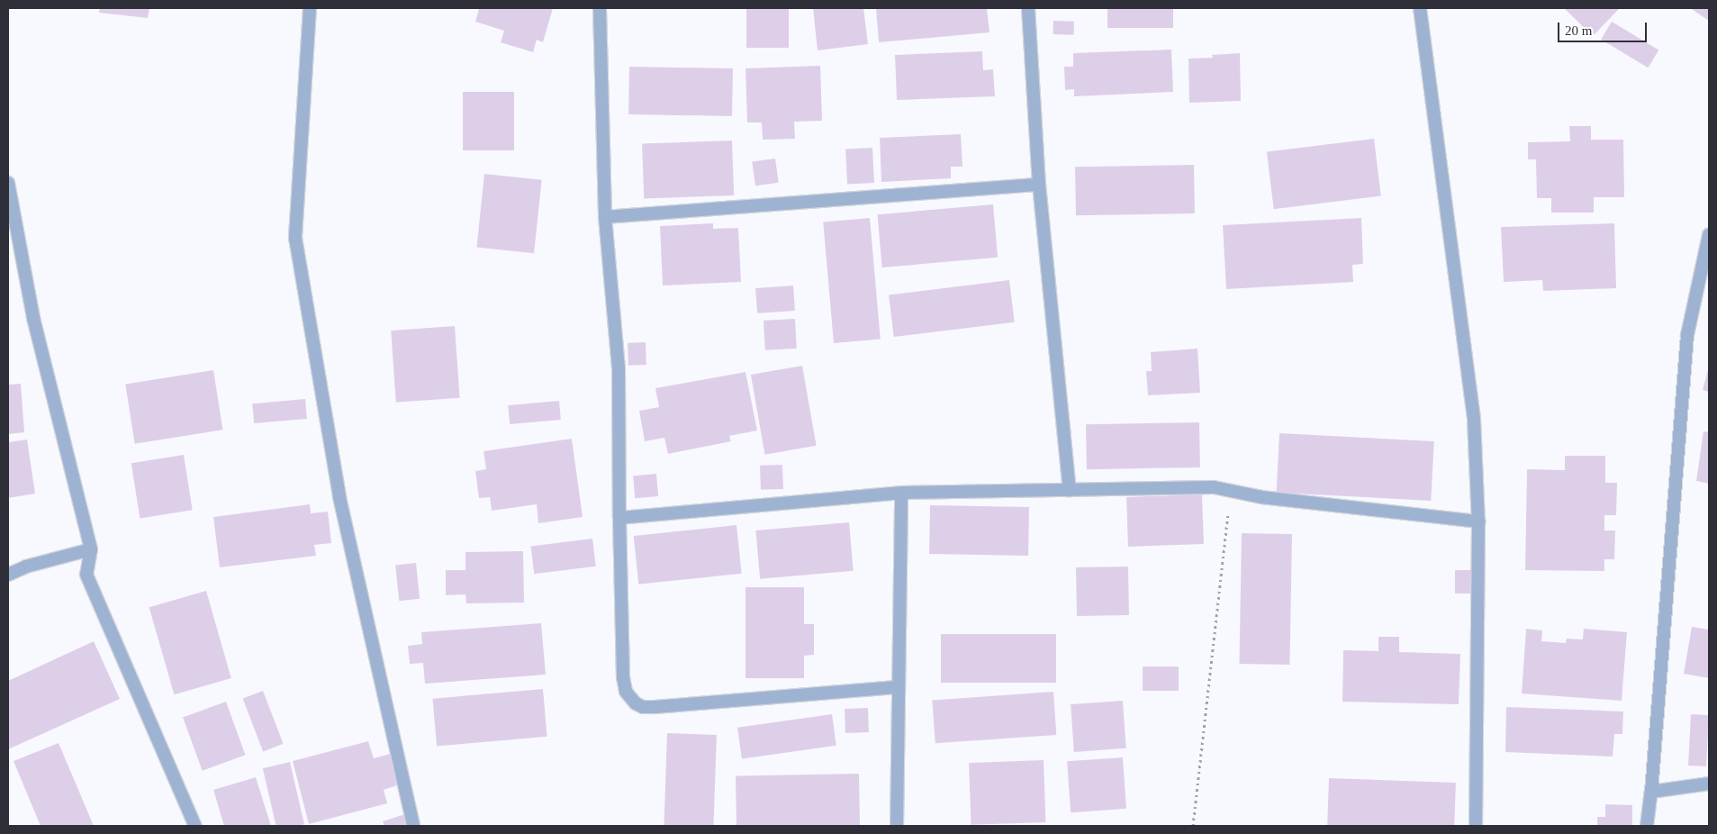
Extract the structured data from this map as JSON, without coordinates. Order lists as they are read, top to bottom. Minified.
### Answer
{"scale_bar":"20 m"}
